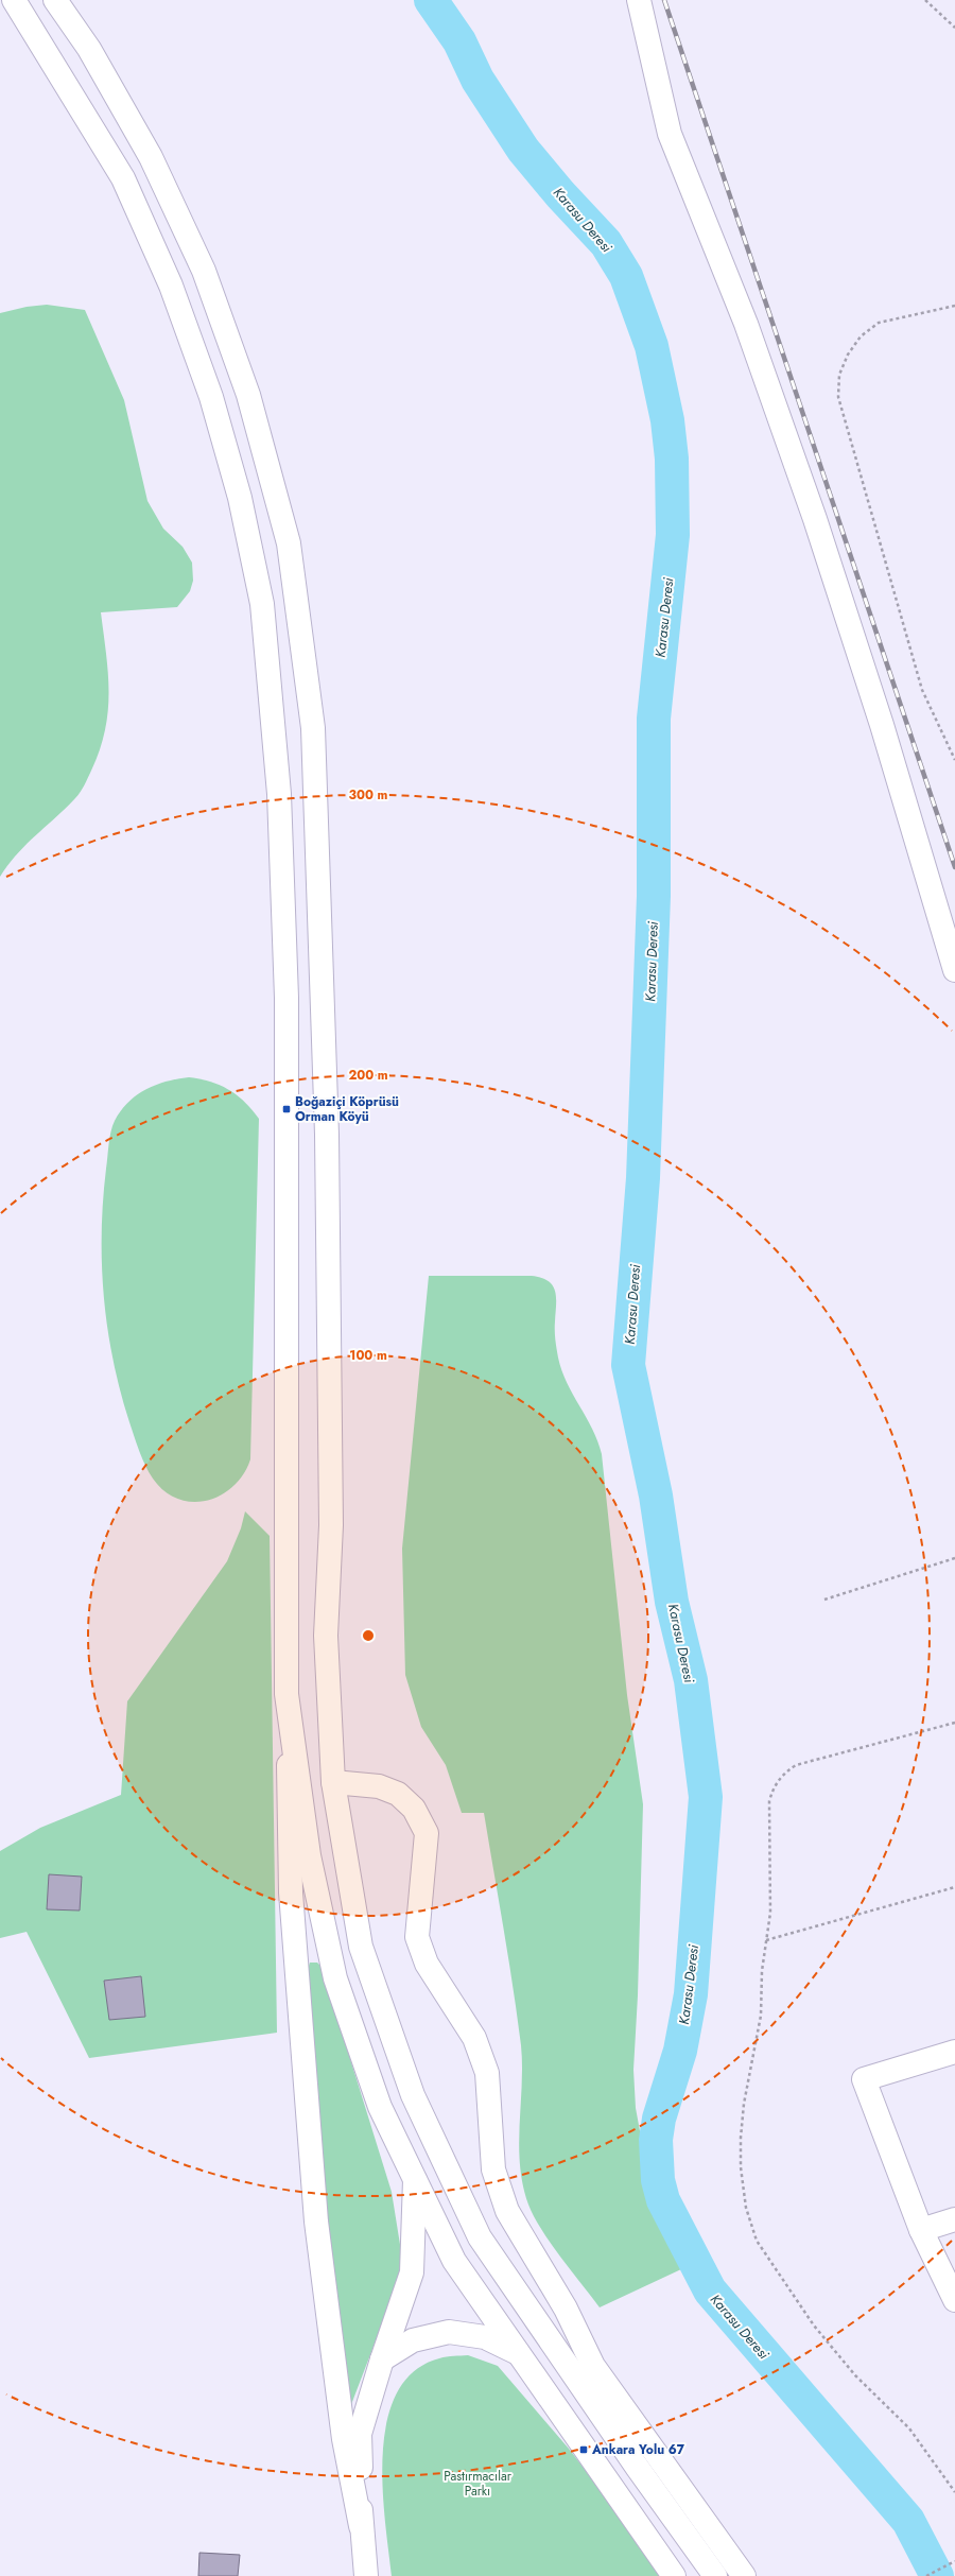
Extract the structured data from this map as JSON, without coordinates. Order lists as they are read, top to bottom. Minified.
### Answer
{"water":["Karasu Deresi"],"parks":["Pastırmacılar Parkı"],"places":{"transit":["Boğaziçi Köprüsü Orman Köyü","Ankara Yolu 67"]},"rings":["300 m","200 m","100 m"]}
